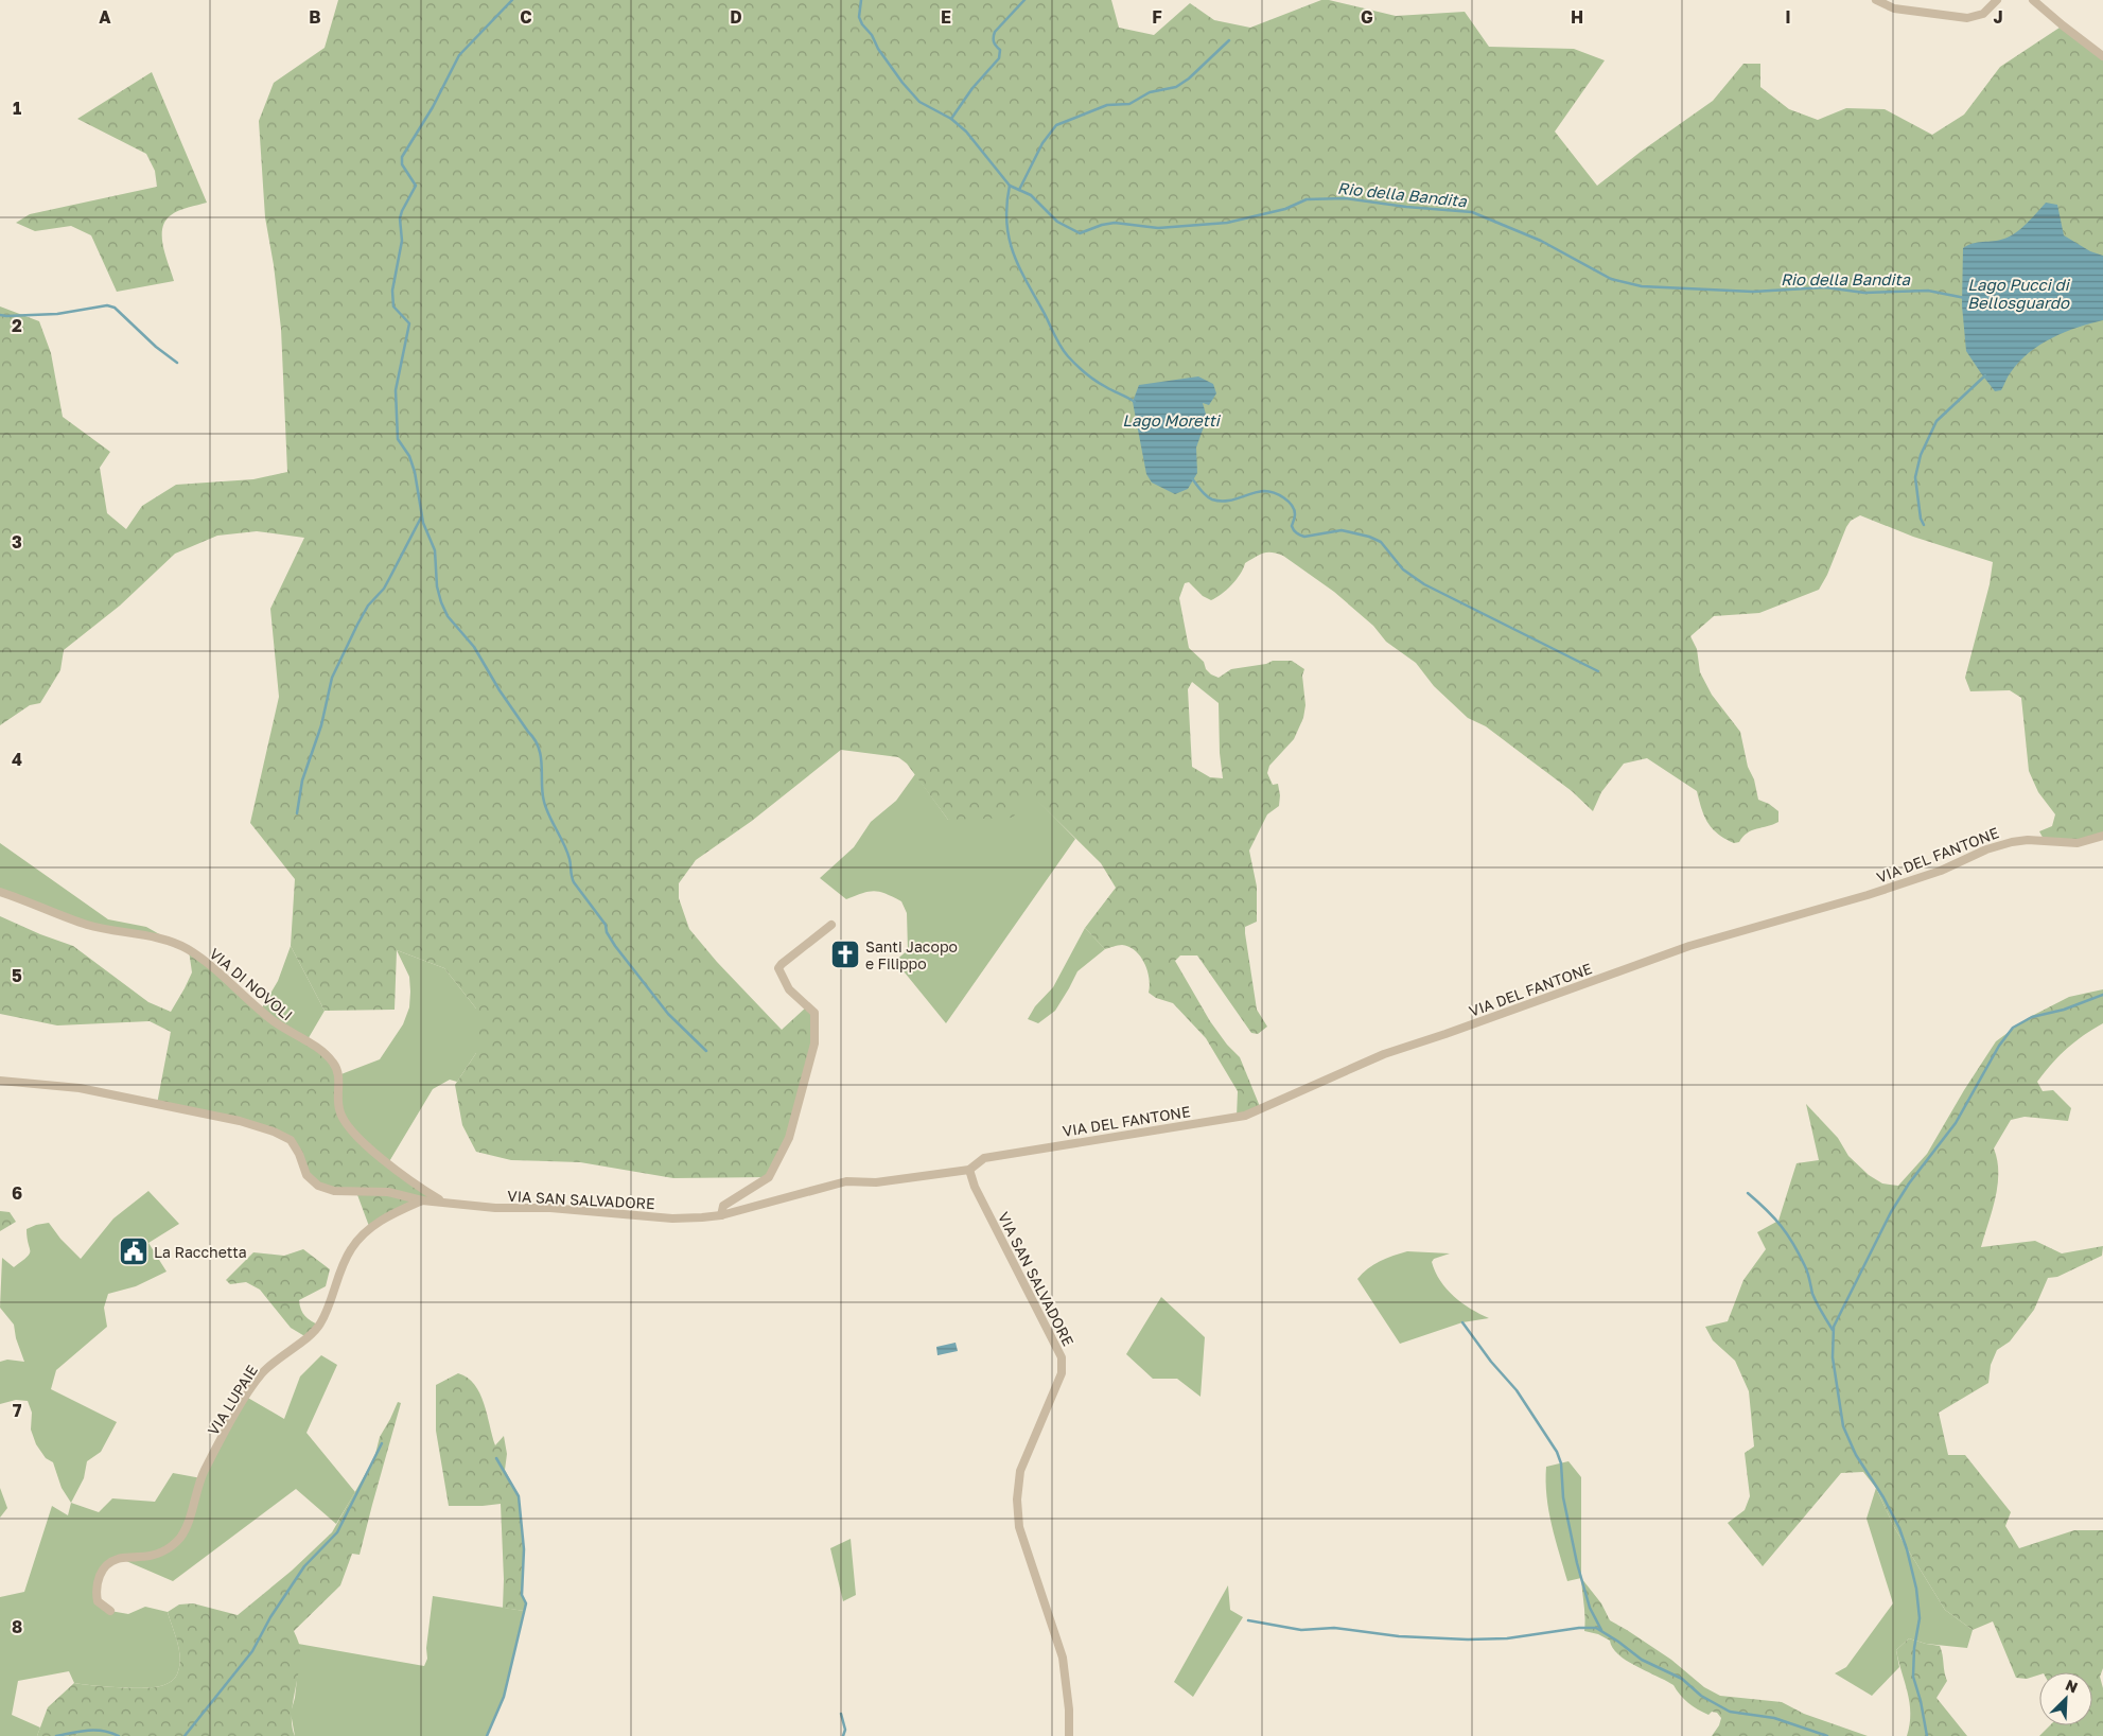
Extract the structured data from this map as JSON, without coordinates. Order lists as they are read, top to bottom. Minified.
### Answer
{"streets":{"street":["VIA DEL FANTONE","VIA DI NOVOLI","VIA SAN SALVADORE","VIA LUPAIE"]},"crossings":[["VIA DEL FANTONE","VIA SAN SALVADORE"],["VIA DI NOVOLI","VIA SAN SALVADORE"],["VIA DI NOVOLI","VIA LUPAIE"],["VIA SAN SALVADORE","VIA LUPAIE"]],"water":["Rio della Bandita","Lago Pucci di Bellosguardo","Lago Moretti"],"places":{"church":["Santi Jacopo e Filippo"],"public building":["La Racchetta"]},"north":"top right","grid":{"columns":["A","B","C","D","E","F","G","H","I","J"],"rows":["1","2","3","4","5","6","7","8"]}}
